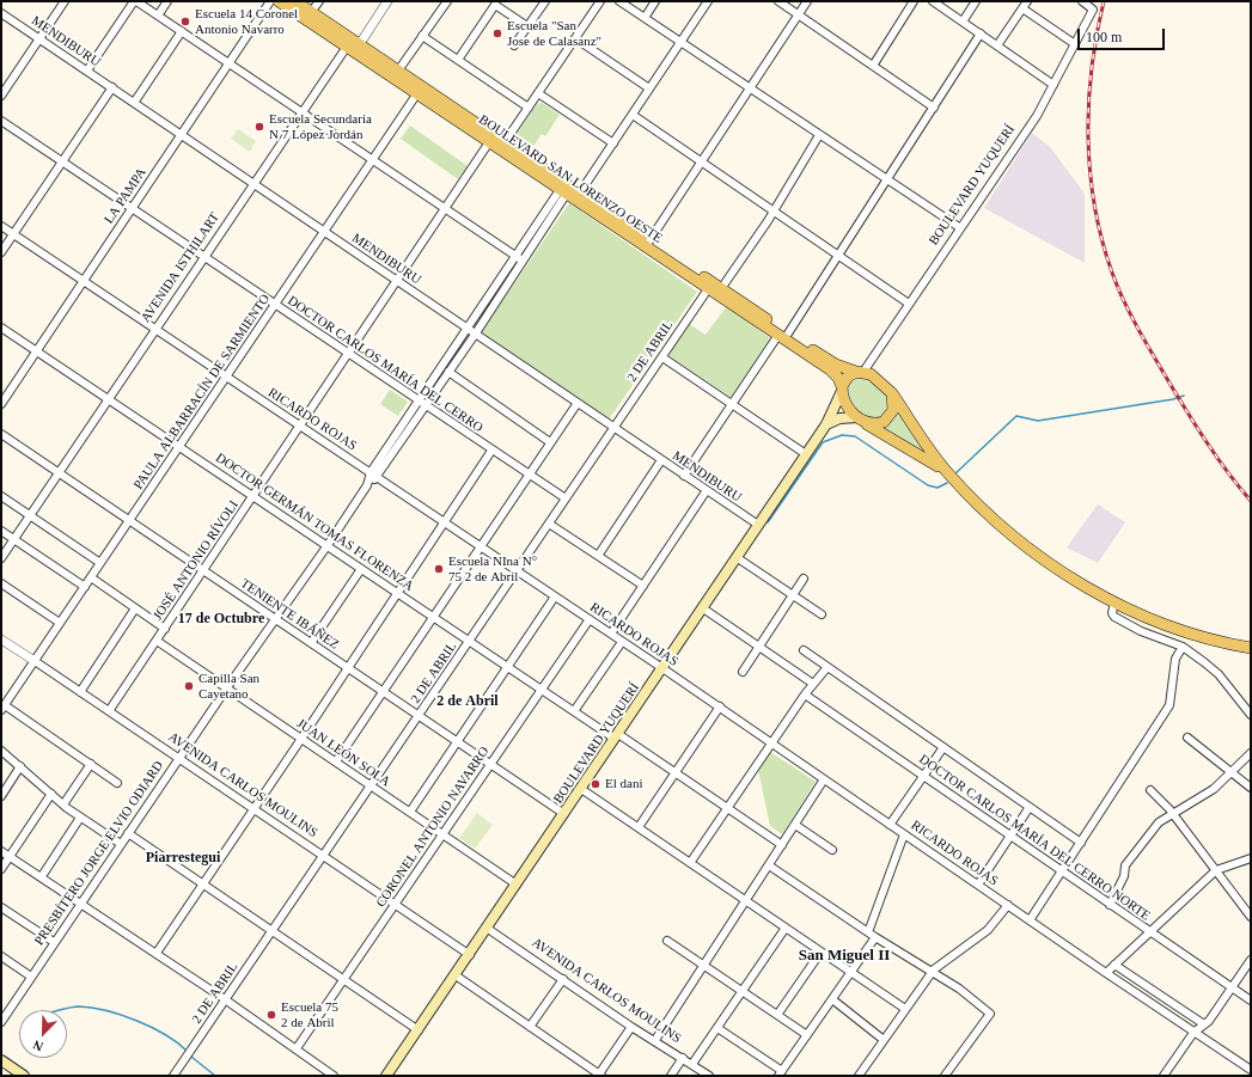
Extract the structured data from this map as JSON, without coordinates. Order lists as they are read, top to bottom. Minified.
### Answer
{"streets":{"main road":["BOULEVARD SAN LORENZO OESTE","BOULEVARD YUQUERÍ"],"street":["MENDIBURU","LA PAMPA","AVENIDA ISTHILART","2 DE ABRIL","DOCTOR CARLOS MARÍA DEL CERRO","PAULA ALBARRACÍN DE SARMIENTO","RICARDO ROJAS","DOCTOR GERMÁN TOMAS FLORENZA","JOSÉ ANTONIO RÍVOLI","TENIENTE IBÁÑEZ","JUAN LEÓN SOLA","AVENIDA CARLOS MOULINS","CORONEL ANTONIO NAVARRO","DOCTOR CARLOS MARÍA DEL CERRO NORTE","PRESBÍTERO JORGE ELVIO ODIARD"]},"crossings":[["MENDIBURU","BOULEVARD YUQUERÍ"],["MENDIBURU","LA PAMPA"],["MENDIBURU","AVENIDA ISTHILART"],["MENDIBURU","2 DE ABRIL"],["MENDIBURU","PAULA ALBARRACÍN DE SARMIENTO"],["MENDIBURU","JOSÉ ANTONIO RÍVOLI"],["MENDIBURU","PRESBÍTERO JORGE ELVIO ODIARD"],["BOULEVARD SAN LORENZO OESTE","BOULEVARD YUQUERÍ"],["BOULEVARD SAN LORENZO OESTE","AVENIDA ISTHILART"],["BOULEVARD SAN LORENZO OESTE","2 DE ABRIL"],["BOULEVARD SAN LORENZO OESTE","PAULA ALBARRACÍN DE SARMIENTO"],["BOULEVARD SAN LORENZO OESTE","JOSÉ ANTONIO RÍVOLI"],["BOULEVARD SAN LORENZO OESTE","PRESBÍTERO JORGE ELVIO ODIARD"],["BOULEVARD YUQUERÍ","RICARDO ROJAS"],["BOULEVARD YUQUERÍ","DOCTOR GERMÁN TOMAS FLORENZA"],["BOULEVARD YUQUERÍ","TENIENTE IBÁÑEZ"],["BOULEVARD YUQUERÍ","JUAN LEÓN SOLA"],["BOULEVARD YUQUERÍ","AVENIDA CARLOS MOULINS"],["LA PAMPA","DOCTOR CARLOS MARÍA DEL CERRO"],["LA PAMPA","RICARDO ROJAS"],["LA PAMPA","DOCTOR GERMÁN TOMAS FLORENZA"],["AVENIDA ISTHILART","DOCTOR CARLOS MARÍA DEL CERRO"],["AVENIDA ISTHILART","RICARDO ROJAS"],["AVENIDA ISTHILART","DOCTOR GERMÁN TOMAS FLORENZA"],["AVENIDA ISTHILART","TENIENTE IBÁÑEZ"],["2 DE ABRIL","DOCTOR CARLOS MARÍA DEL CERRO"],["2 DE ABRIL","RICARDO ROJAS"],["2 DE ABRIL","DOCTOR GERMÁN TOMAS FLORENZA"],["2 DE ABRIL","TENIENTE IBÁÑEZ"],["2 DE ABRIL","JUAN LEÓN SOLA"],["2 DE ABRIL","AVENIDA CARLOS MOULINS"],["DOCTOR CARLOS MARÍA DEL CERRO","PAULA ALBARRACÍN DE SARMIENTO"],["DOCTOR CARLOS MARÍA DEL CERRO","JOSÉ ANTONIO RÍVOLI"],["DOCTOR CARLOS MARÍA DEL CERRO","PRESBÍTERO JORGE ELVIO ODIARD"],["PAULA ALBARRACÍN DE SARMIENTO","RICARDO ROJAS"],["PAULA ALBARRACÍN DE SARMIENTO","DOCTOR GERMÁN TOMAS FLORENZA"],["PAULA ALBARRACÍN DE SARMIENTO","TENIENTE IBÁÑEZ"],["PAULA ALBARRACÍN DE SARMIENTO","AVENIDA CARLOS MOULINS"],["RICARDO ROJAS","JOSÉ ANTONIO RÍVOLI"],["RICARDO ROJAS","CORONEL ANTONIO NAVARRO"],["RICARDO ROJAS","PRESBÍTERO JORGE ELVIO ODIARD"],["DOCTOR GERMÁN TOMAS FLORENZA","JOSÉ ANTONIO RÍVOLI"],["DOCTOR GERMÁN TOMAS FLORENZA","CORONEL ANTONIO NAVARRO"],["DOCTOR GERMÁN TOMAS FLORENZA","PRESBÍTERO JORGE ELVIO ODIARD"],["JOSÉ ANTONIO RÍVOLI","TENIENTE IBÁÑEZ"],["JOSÉ ANTONIO RÍVOLI","JUAN LEÓN SOLA"],["JOSÉ ANTONIO RÍVOLI","AVENIDA CARLOS MOULINS"],["TENIENTE IBÁÑEZ","CORONEL ANTONIO NAVARRO"],["TENIENTE IBÁÑEZ","PRESBÍTERO JORGE ELVIO ODIARD"],["JUAN LEÓN SOLA","CORONEL ANTONIO NAVARRO"],["JUAN LEÓN SOLA","PRESBÍTERO JORGE ELVIO ODIARD"],["AVENIDA CARLOS MOULINS","CORONEL ANTONIO NAVARRO"],["AVENIDA CARLOS MOULINS","PRESBÍTERO JORGE ELVIO ODIARD"]],"districts":["17 de Octubre","2 de Abril","Piarrestegui","San Miguel II"],"places":["Escuela 14 Coronel Antonio Navarro","Escuela \"San Jose de Calasanz\"","Escuela Secundaria N 7 López Jordán","Escuela NIna N° 75 2 de Abril","Capilla San Cayetano","El dani","Escuela 75 2 de Abril"],"scale_bar":"100 m","north":"bottom left"}
